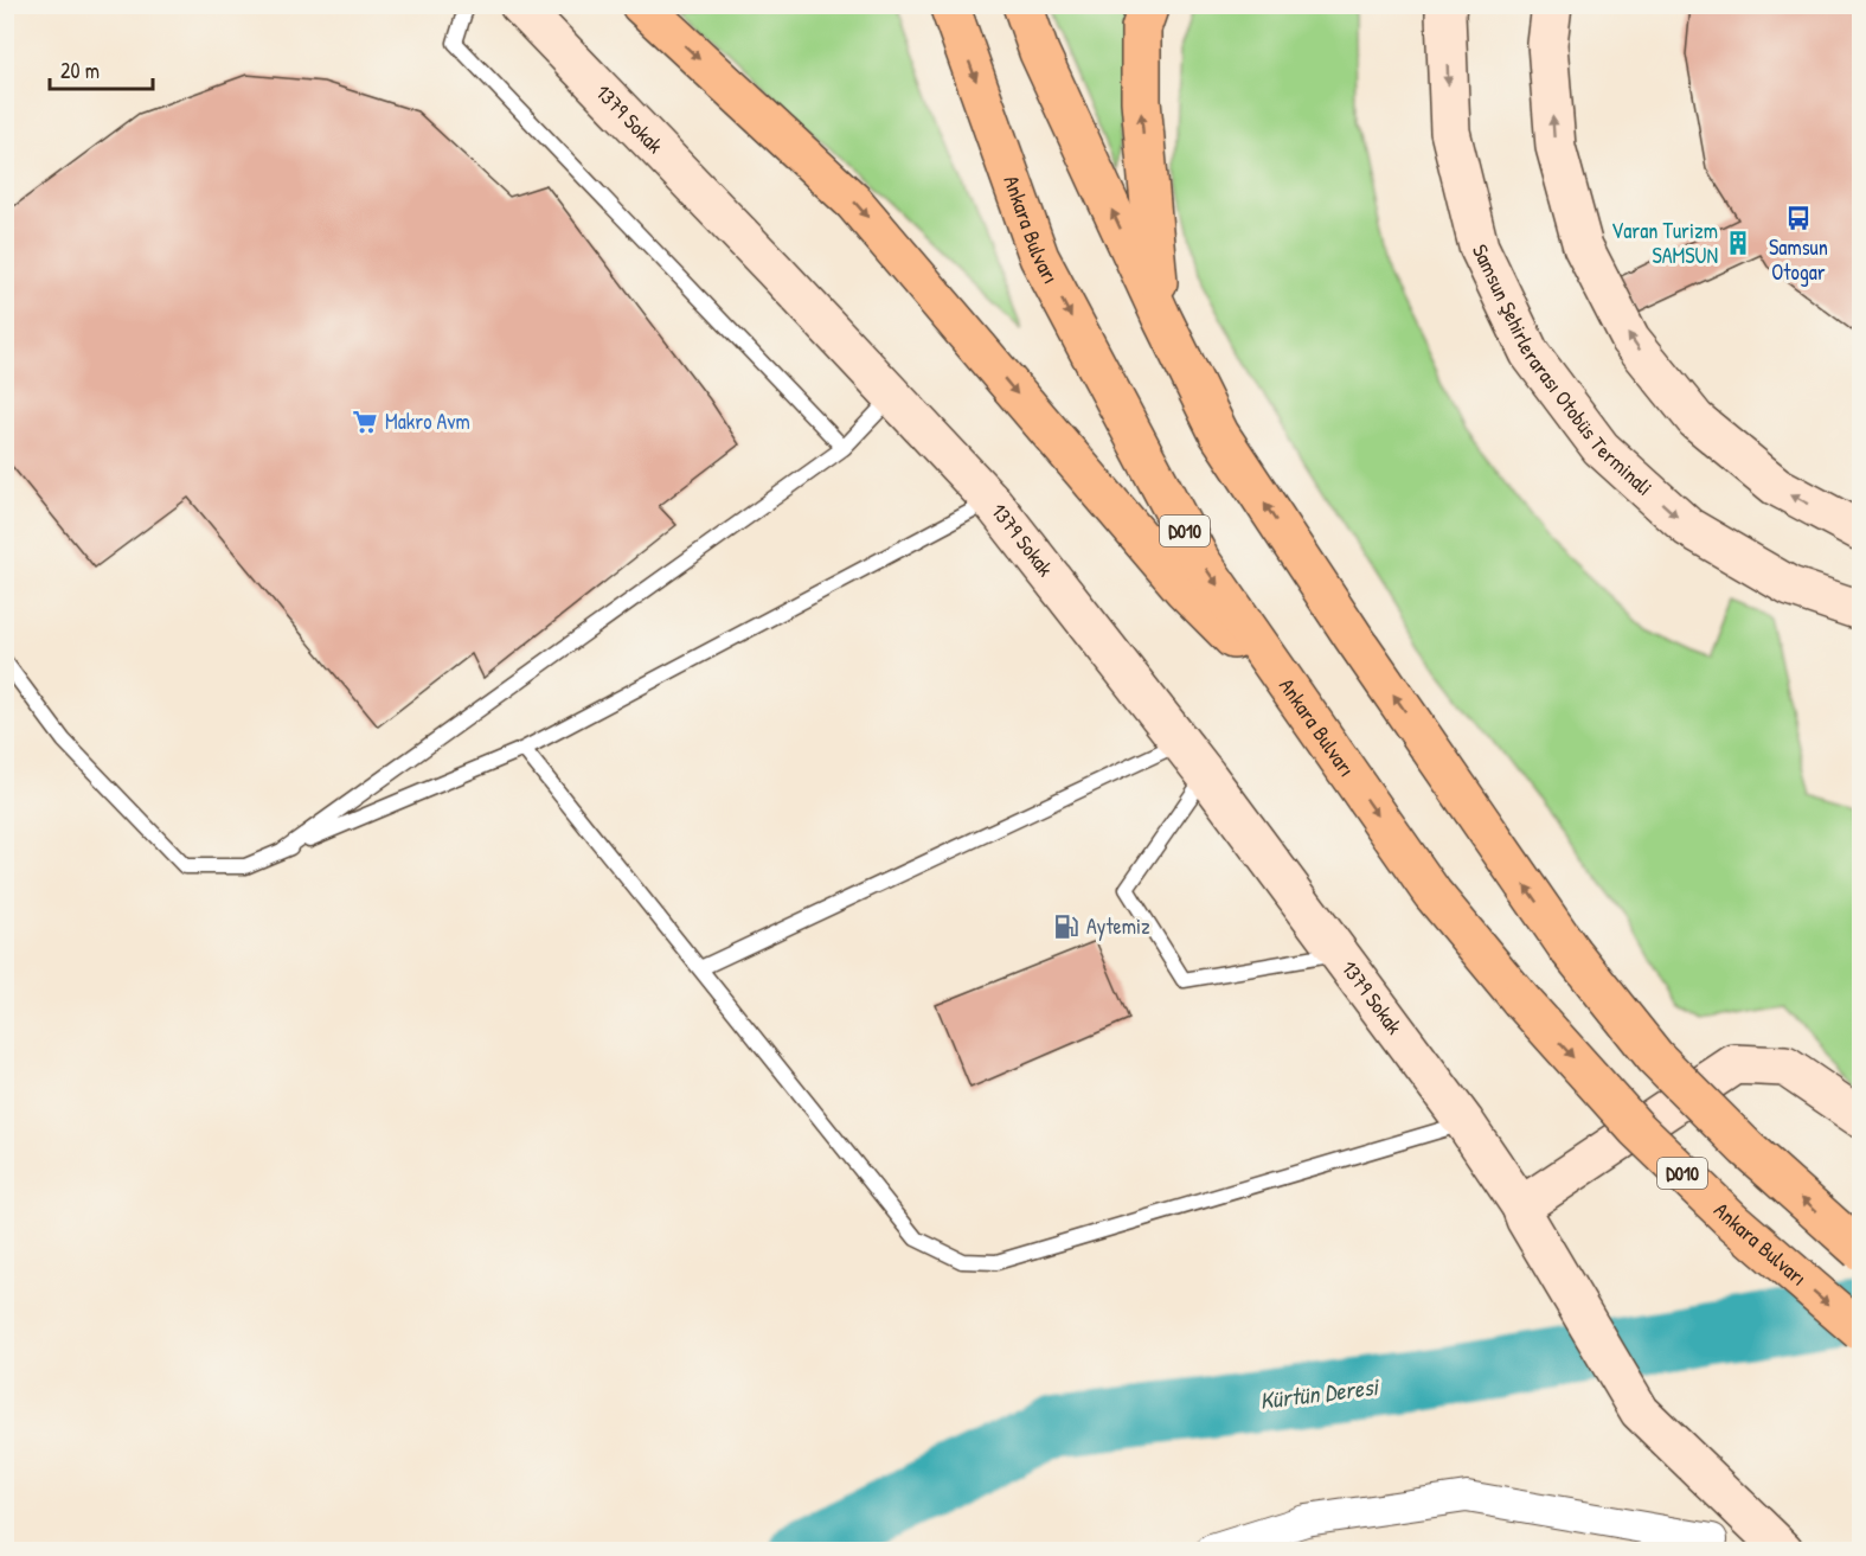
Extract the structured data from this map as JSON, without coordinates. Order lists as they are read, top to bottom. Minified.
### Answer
{"streets":{"highway":["Ankara Bulvarı","D010"],"street":["1379 Sokak","Samsun Şehirlerarası Otobüs Terminali"]},"water":["Kürtün Deresi"],"places":{"bus stop":["Samsun Otogar"],"building":["Varan Turizm SAMSUN"],"supermarket":["Makro Avm"],"fuel station":["Aytemiz"]},"scale_bar":"20 m"}
